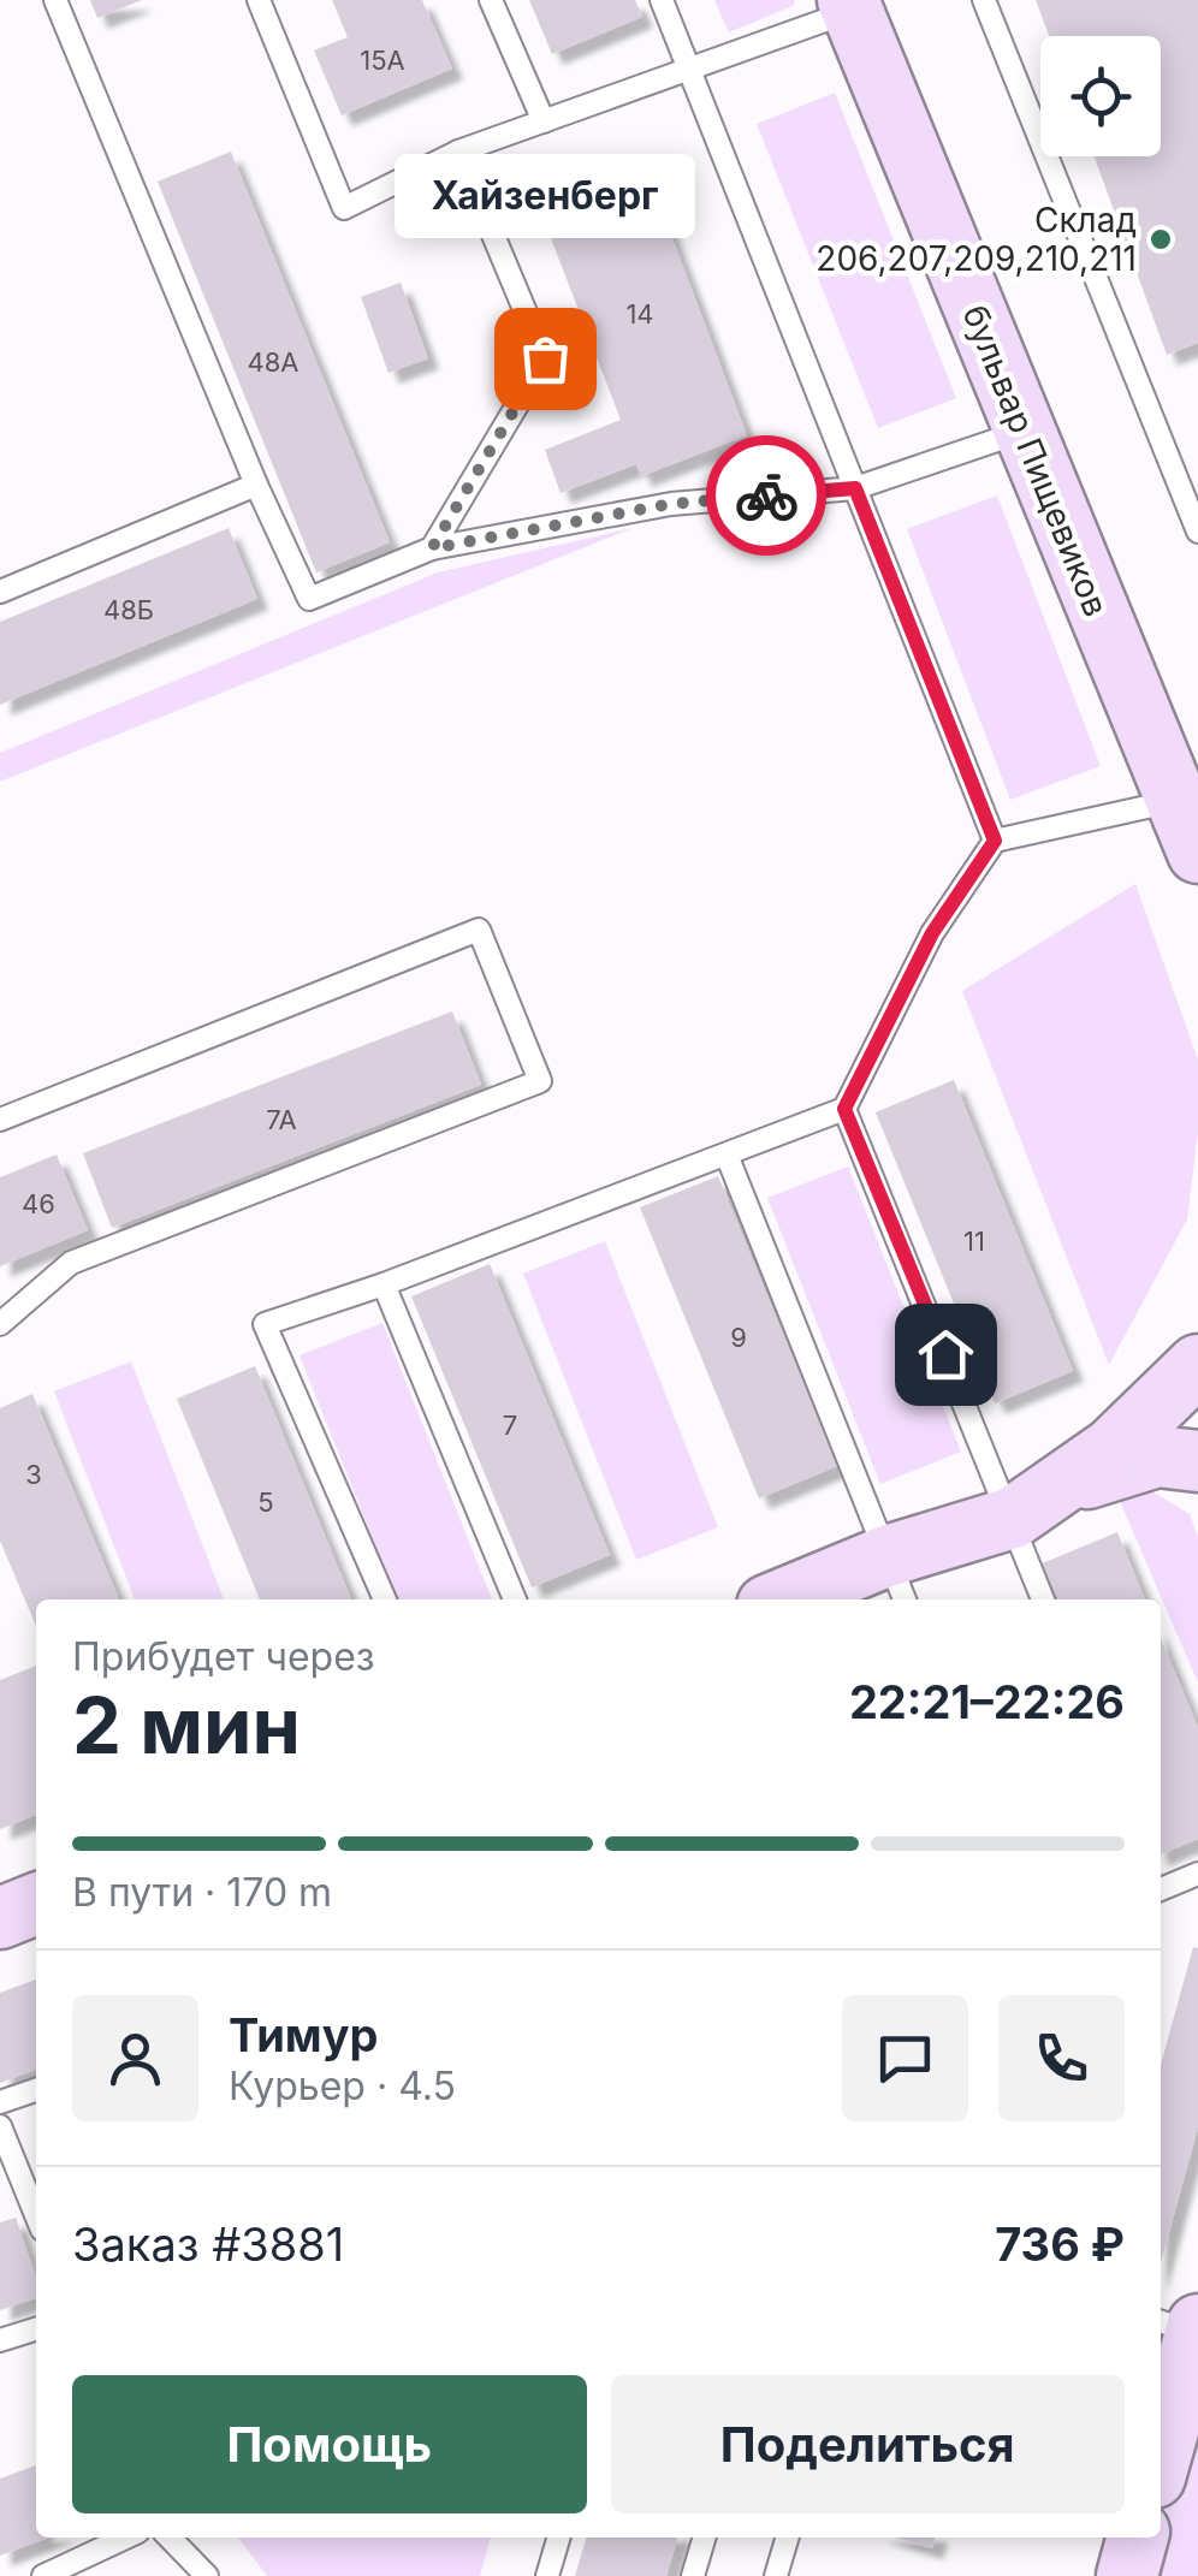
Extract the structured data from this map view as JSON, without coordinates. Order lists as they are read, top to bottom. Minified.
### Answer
{"streets":{"main road":["бульвар Пищевиков"]},"places":["Склад 206,207,209,210,211","Хайзенберг"],"house_numbers":["15А","14","48А","48Б","7А","46","11","9","7","3","5"],"page":{"bubble":"Хайзенберг","heading":["2 мин","Прибудет через","22:21–22:26"],"panel":["Тимур","Курьер · 4.5","Заказ #3881","736 ₽"],"bar":"В пути · 170 m","buttons":["Помощь","Поделиться"]}}
